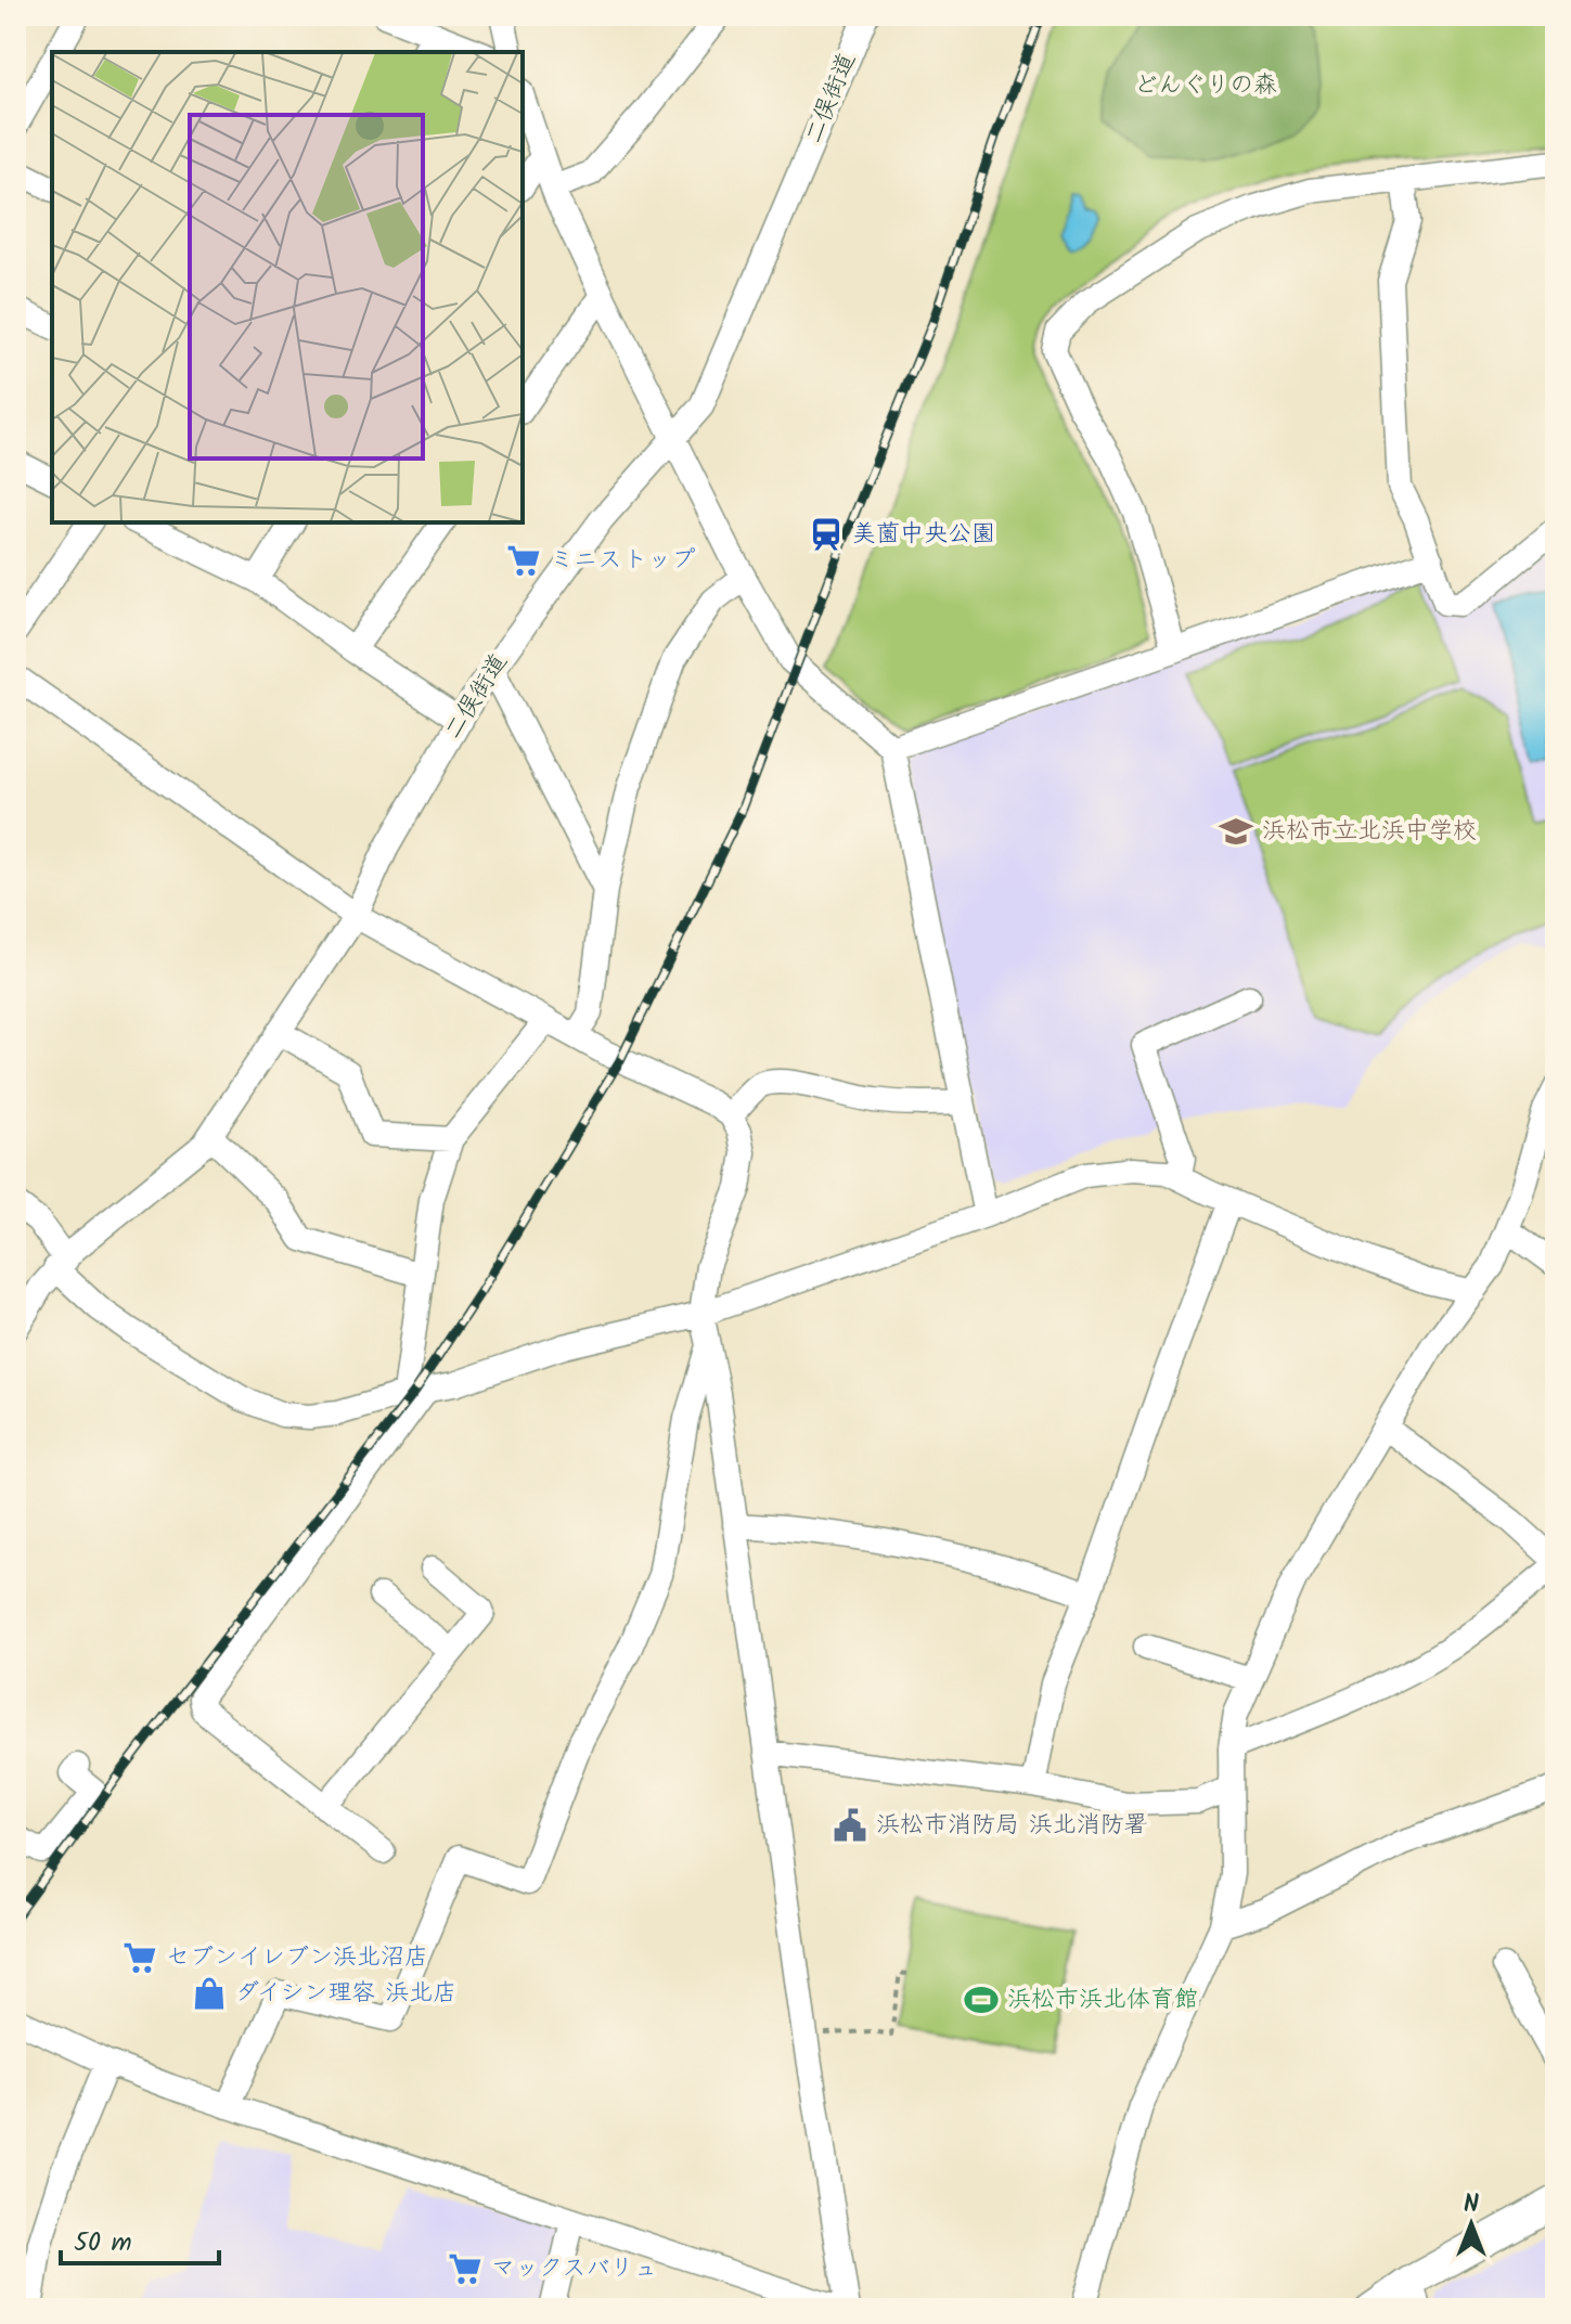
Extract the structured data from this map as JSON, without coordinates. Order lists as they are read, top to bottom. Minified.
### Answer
{"streets":{"street":["二俣街道"]},"parks":["どんぐりの森"],"places":{"station":["美薗中央公園"],"supermarket":["ミニストップ","セブンイレブン浜北沼店","マックスバリュ"],"school or university":["浜松市立北浜中学校"],"public building":["浜松市消防局 浜北消防署"],"shop":["ダイシン理容 浜北店"],"sports":["浜松市浜北体育館"]},"scale_bar":"50 m","north":"top"}
